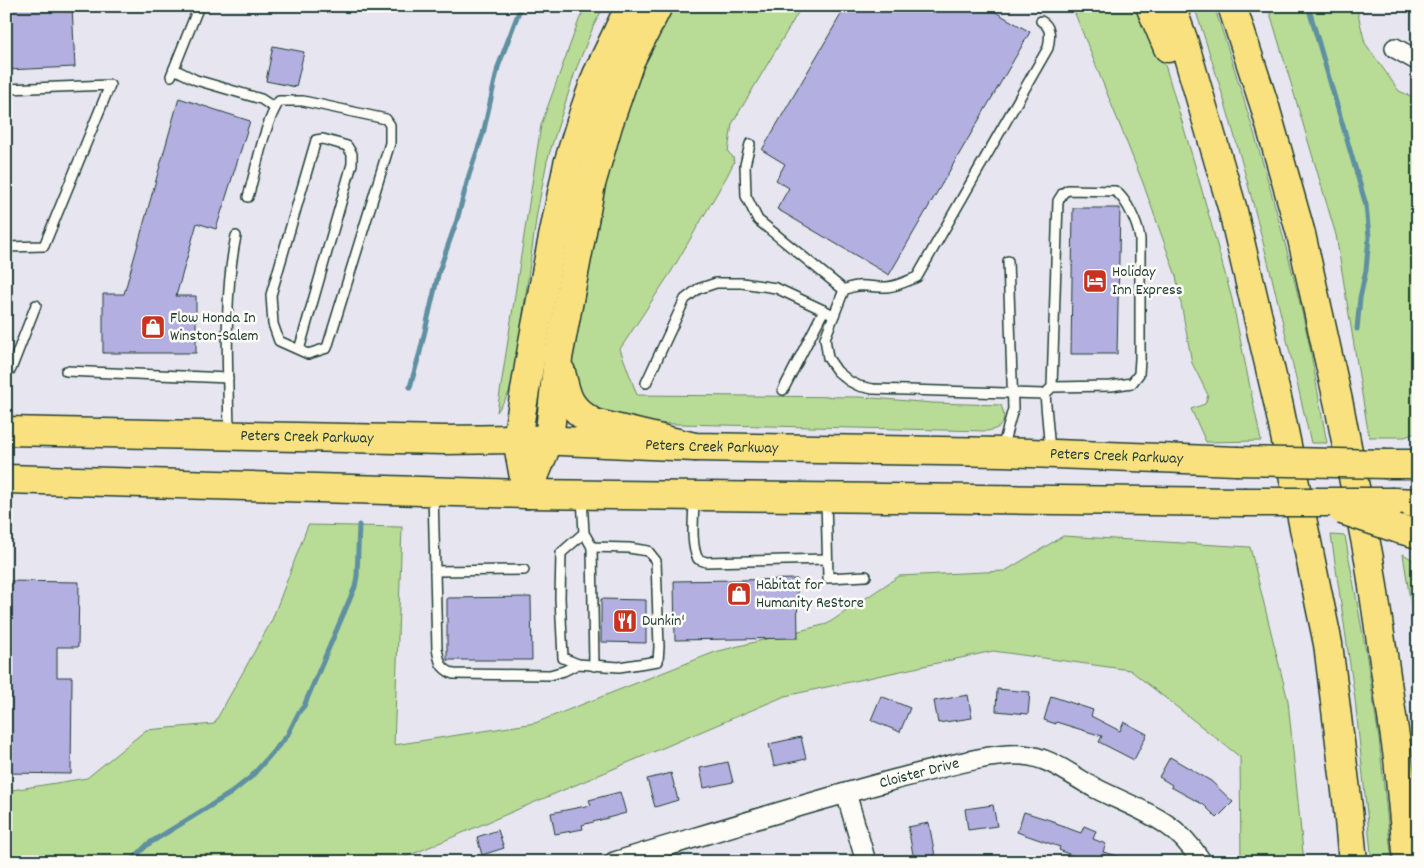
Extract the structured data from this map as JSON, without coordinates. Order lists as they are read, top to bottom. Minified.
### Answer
{"streets":{"main road":["Peters Creek Parkway"],"street":["Cloister Drive"]},"places":{"hotel":["Holiday Inn Express"],"shop":["Flow Honda In Winston-Salem","Habitat for Humanity ReStore"],"restaurant":["Dunkin'"]}}
